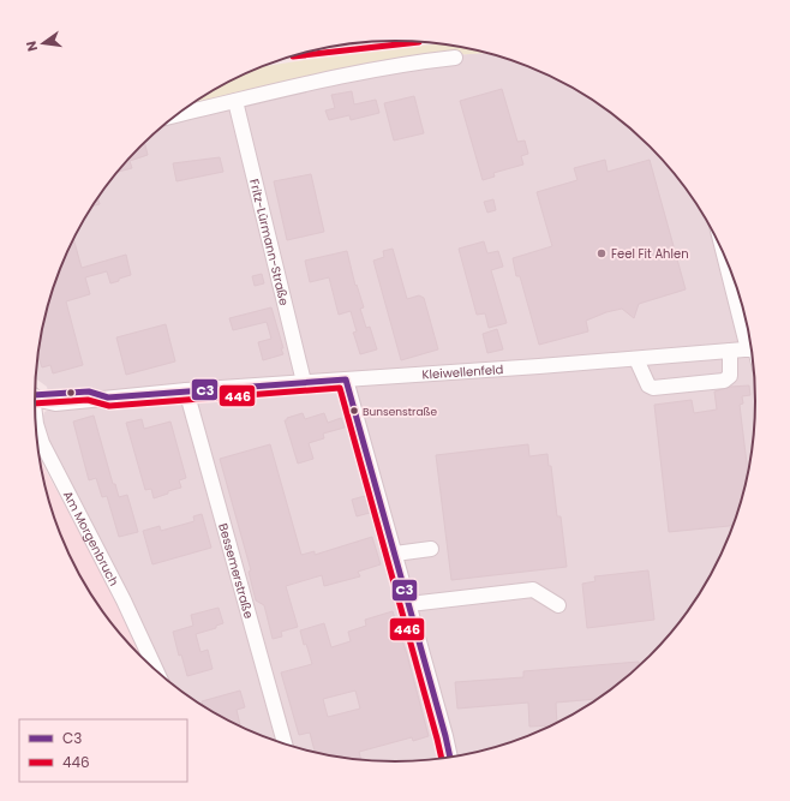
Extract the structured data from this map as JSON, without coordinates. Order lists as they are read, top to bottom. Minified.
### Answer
{"streets":{"street":["Fritz-Lürmann-Straße","Kleiwellenfeld","Am Morgenbruch","Bessemerstraße"]},"crossings":[["Fritz-Lürmann-Straße","Kleiwellenfeld"],["Kleiwellenfeld","Bessemerstraße"]],"places":["Feel Fit Ahlen","Bunsenstraße"],"lines":["transit line 446","transit line C3"],"legend":["C3","446"],"north":"left"}
